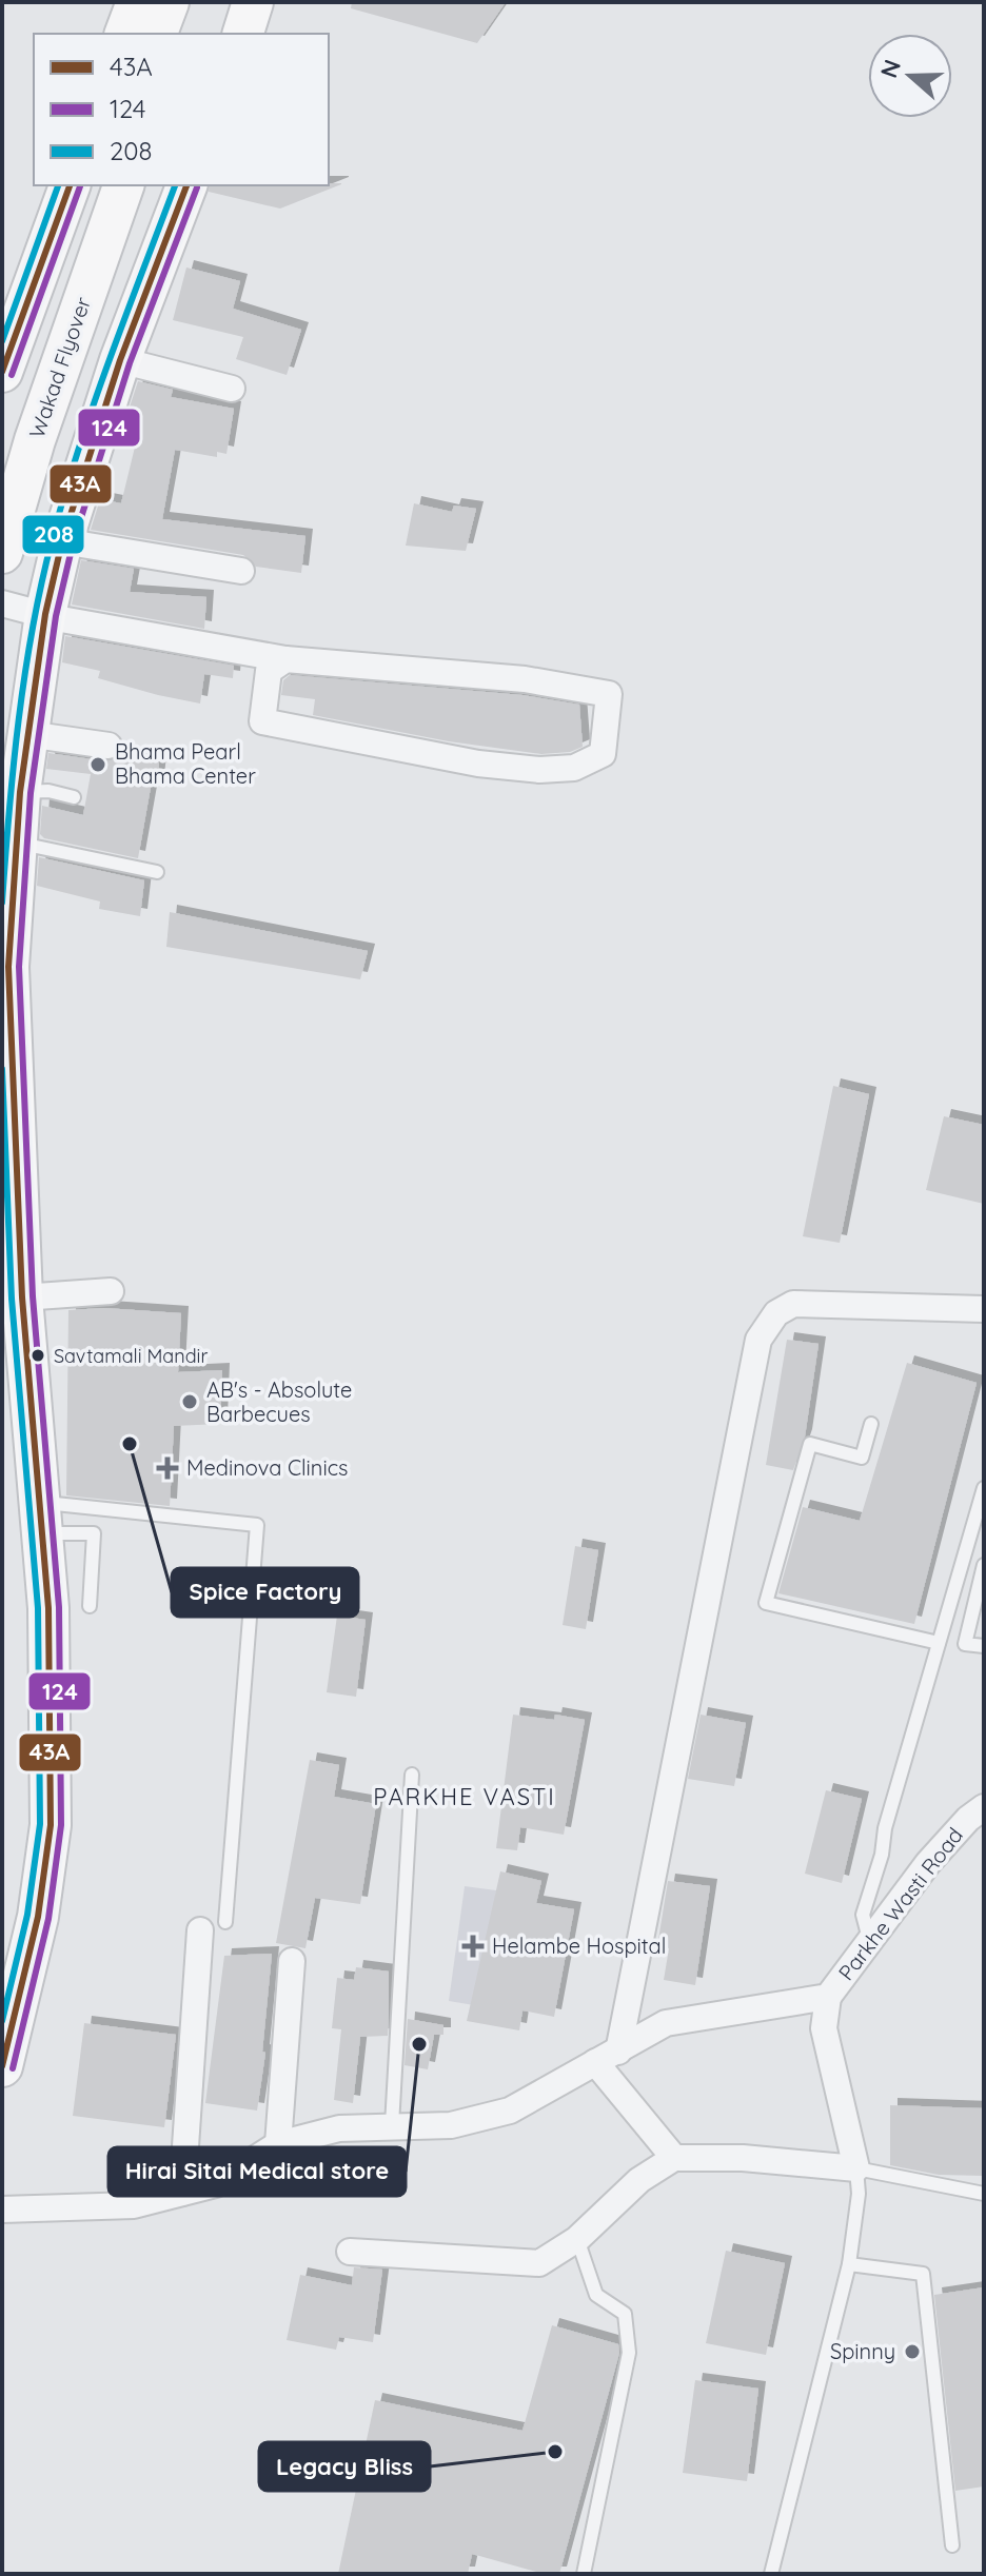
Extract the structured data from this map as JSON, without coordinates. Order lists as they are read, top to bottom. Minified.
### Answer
{"streets":{"main road":["Wakad Flyover"],"street":["Parkhe Wasti Road"]},"districts":["PARKHE VASTI"],"places":{"other":["Bhama Pearl Bhama Center","Savtamali Mandir","AB's - Absolute Barbecues","Spice Factory","Hirai Sitai Medical store","Spinny","Legacy Bliss"],"health":["Medinova Clinics","Helambe Hospital"]},"lines":["transit line 43A","transit line 208","transit line 124"],"legend":["43A","124","208"],"north":"left"}
